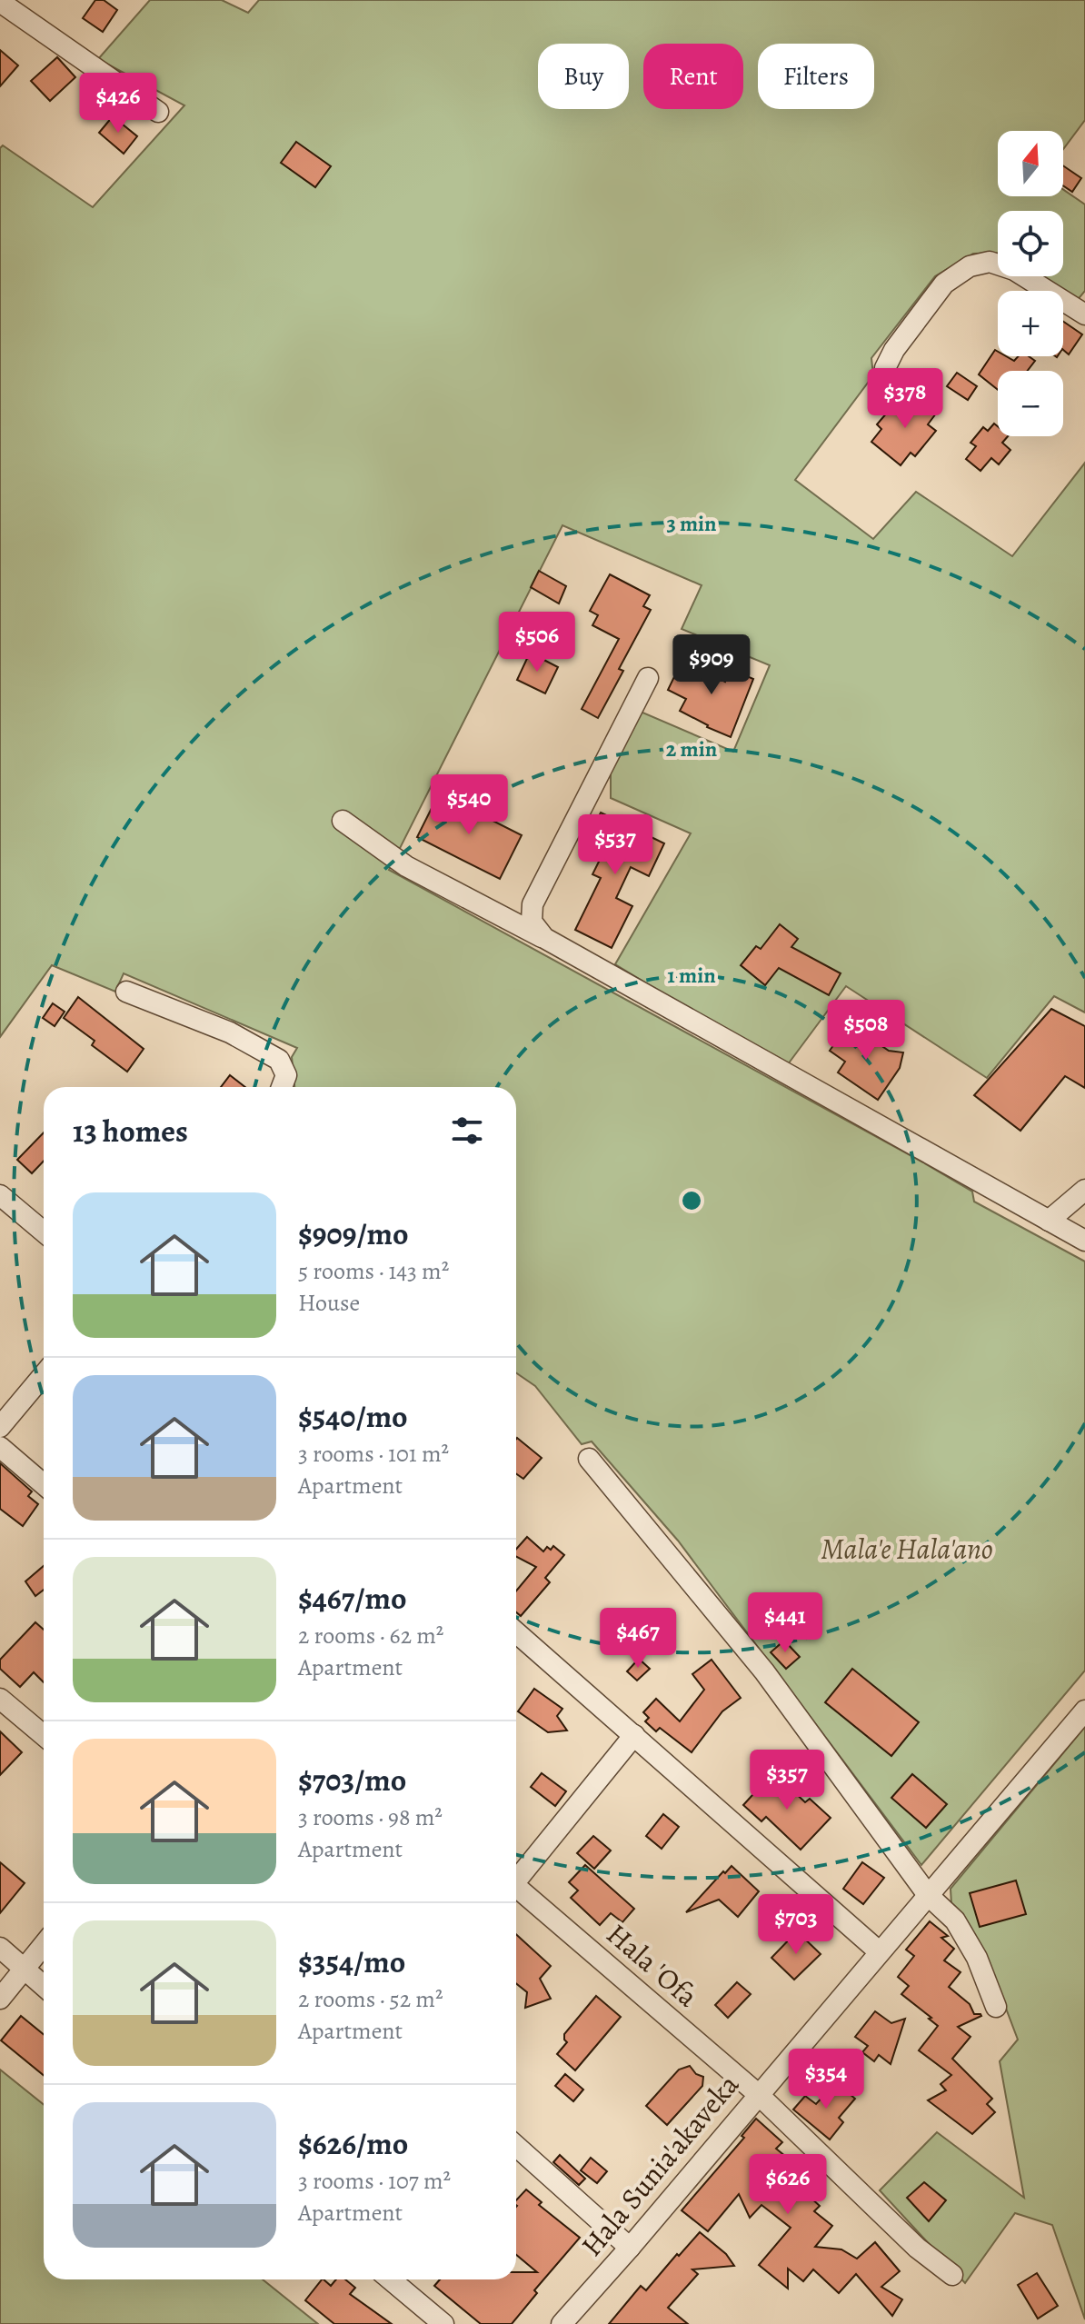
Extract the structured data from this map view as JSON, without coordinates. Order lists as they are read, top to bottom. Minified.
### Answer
{"streets":{"street":["Hala 'Ofa","Hala Sunia'akaveka"]},"crossings":[["Hala 'Ofa","Hala Sunia'akaveka"]],"parks":["Mala'e Hala'ano"],"north":"top","page":{"chip":["Buy","Rent","Filters"],"price":["$426","$378","$506","$909","$540","$537","$508","$441","$467","$357","$703","$354","$626"],"map_buttons":["+","−"],"heading":"13 homes","list":[{"name":"$909/mo","note":"5 rooms · 143 m² · House"},{"name":"$540/mo","note":"3 rooms · 101 m² · Apartment"},{"name":"$467/mo","note":"2 rooms · 62 m² · Apartment"},{"name":"$703/mo","note":"3 rooms · 98 m² · Apartment"},{"name":"$354/mo","note":"2 rooms · 52 m² · Apartment"},{"name":"$626/mo","note":"3 rooms · 107 m² · Apartment"}]},"rings":["3 min","2 min","1 min"]}
